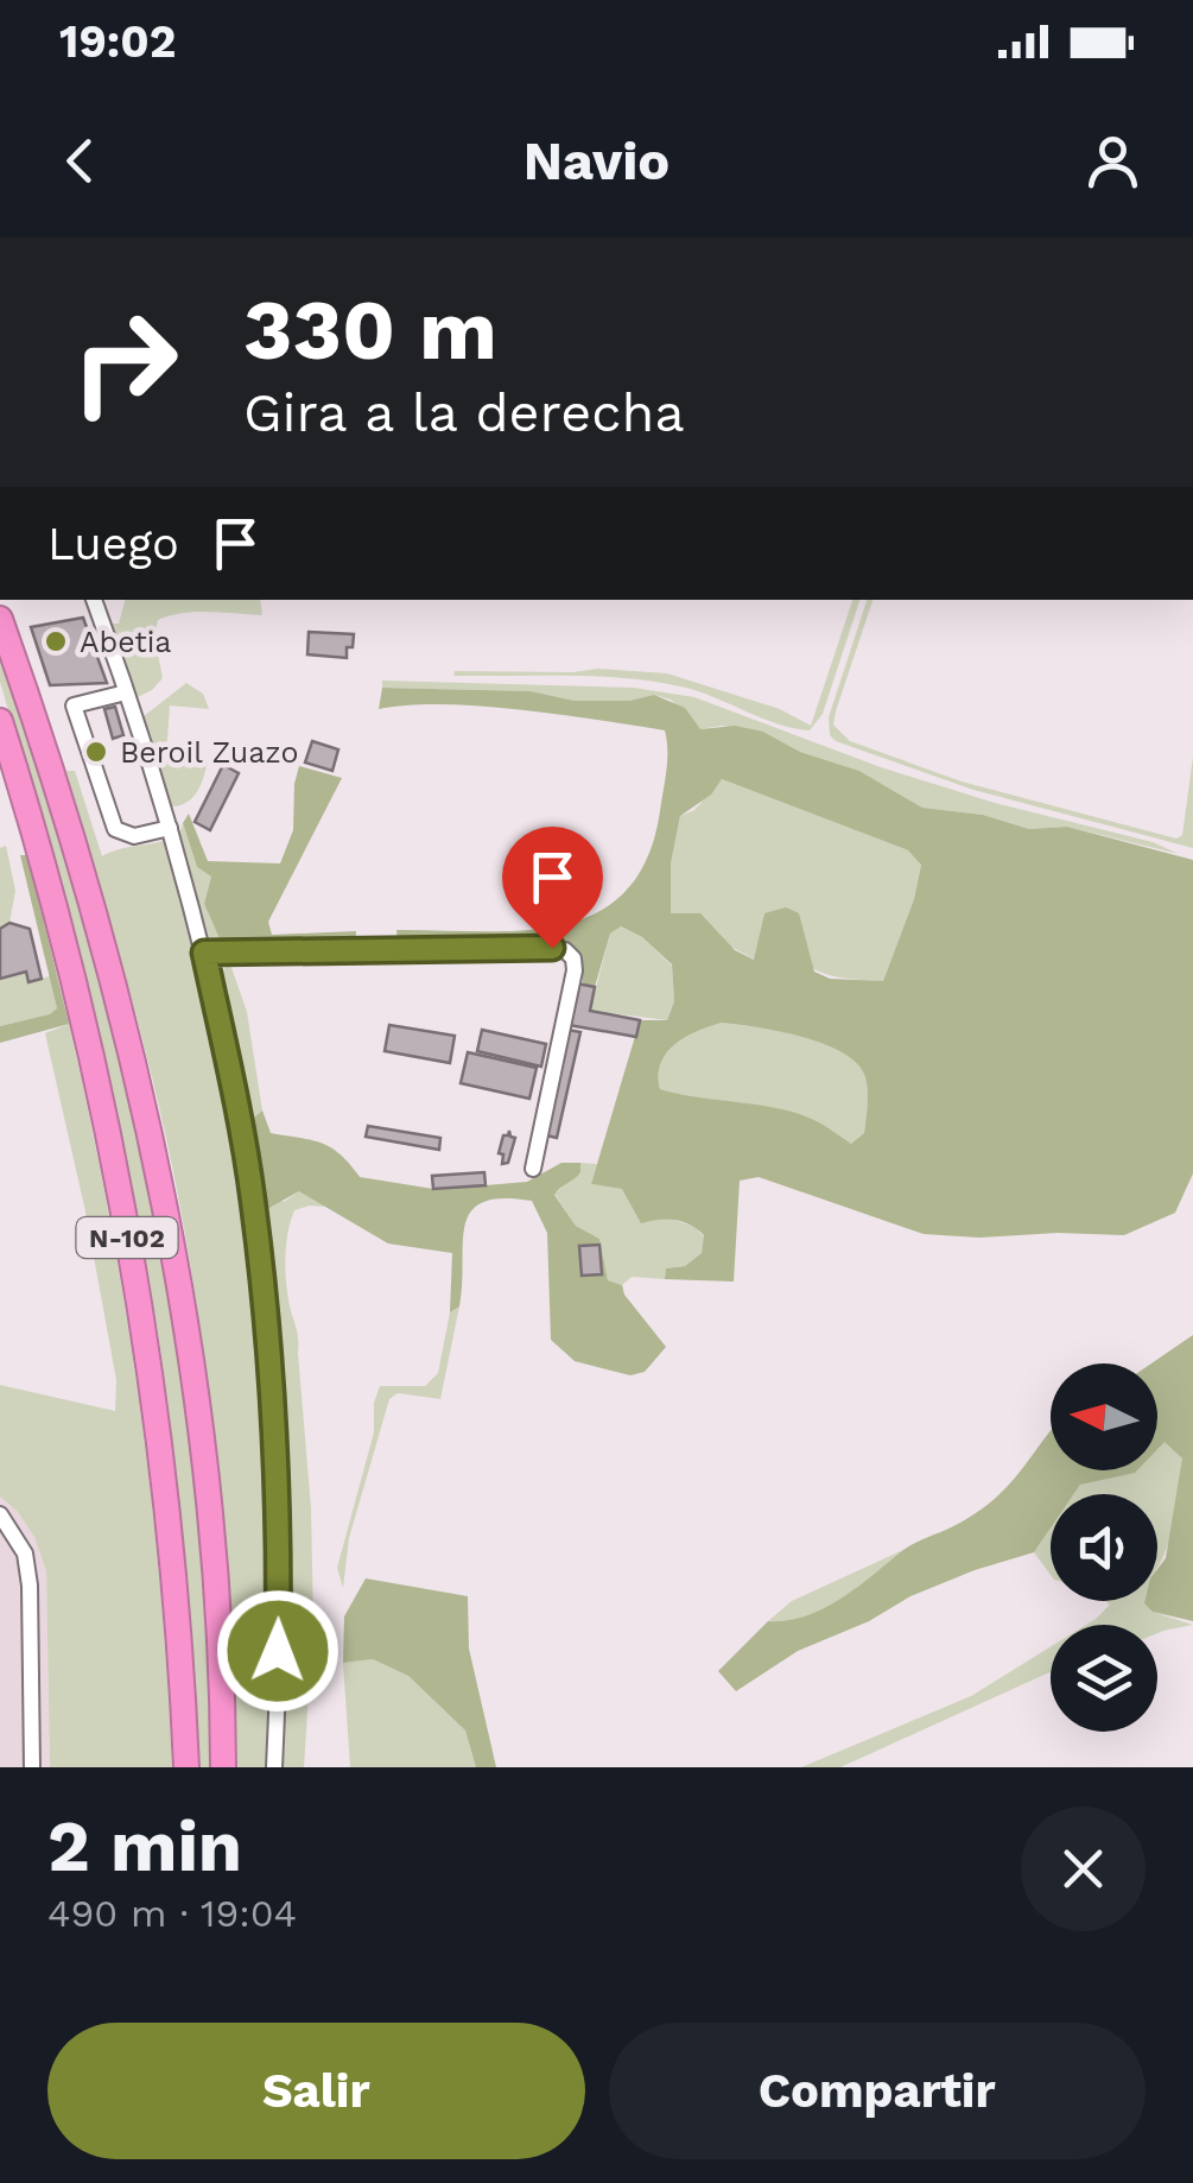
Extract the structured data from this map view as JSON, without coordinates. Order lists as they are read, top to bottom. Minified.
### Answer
{"streets":{"highway":["N-102"]},"places":["Abetia","Beroil Zuazo"],"north":"left","page":{"status":"19:02","header":"Navio","turn":["330 m","Gira a la derecha"],"then":"Luego","heading":["2 min","490 m · 19:04"],"buttons":["Salir","Compartir"]}}
